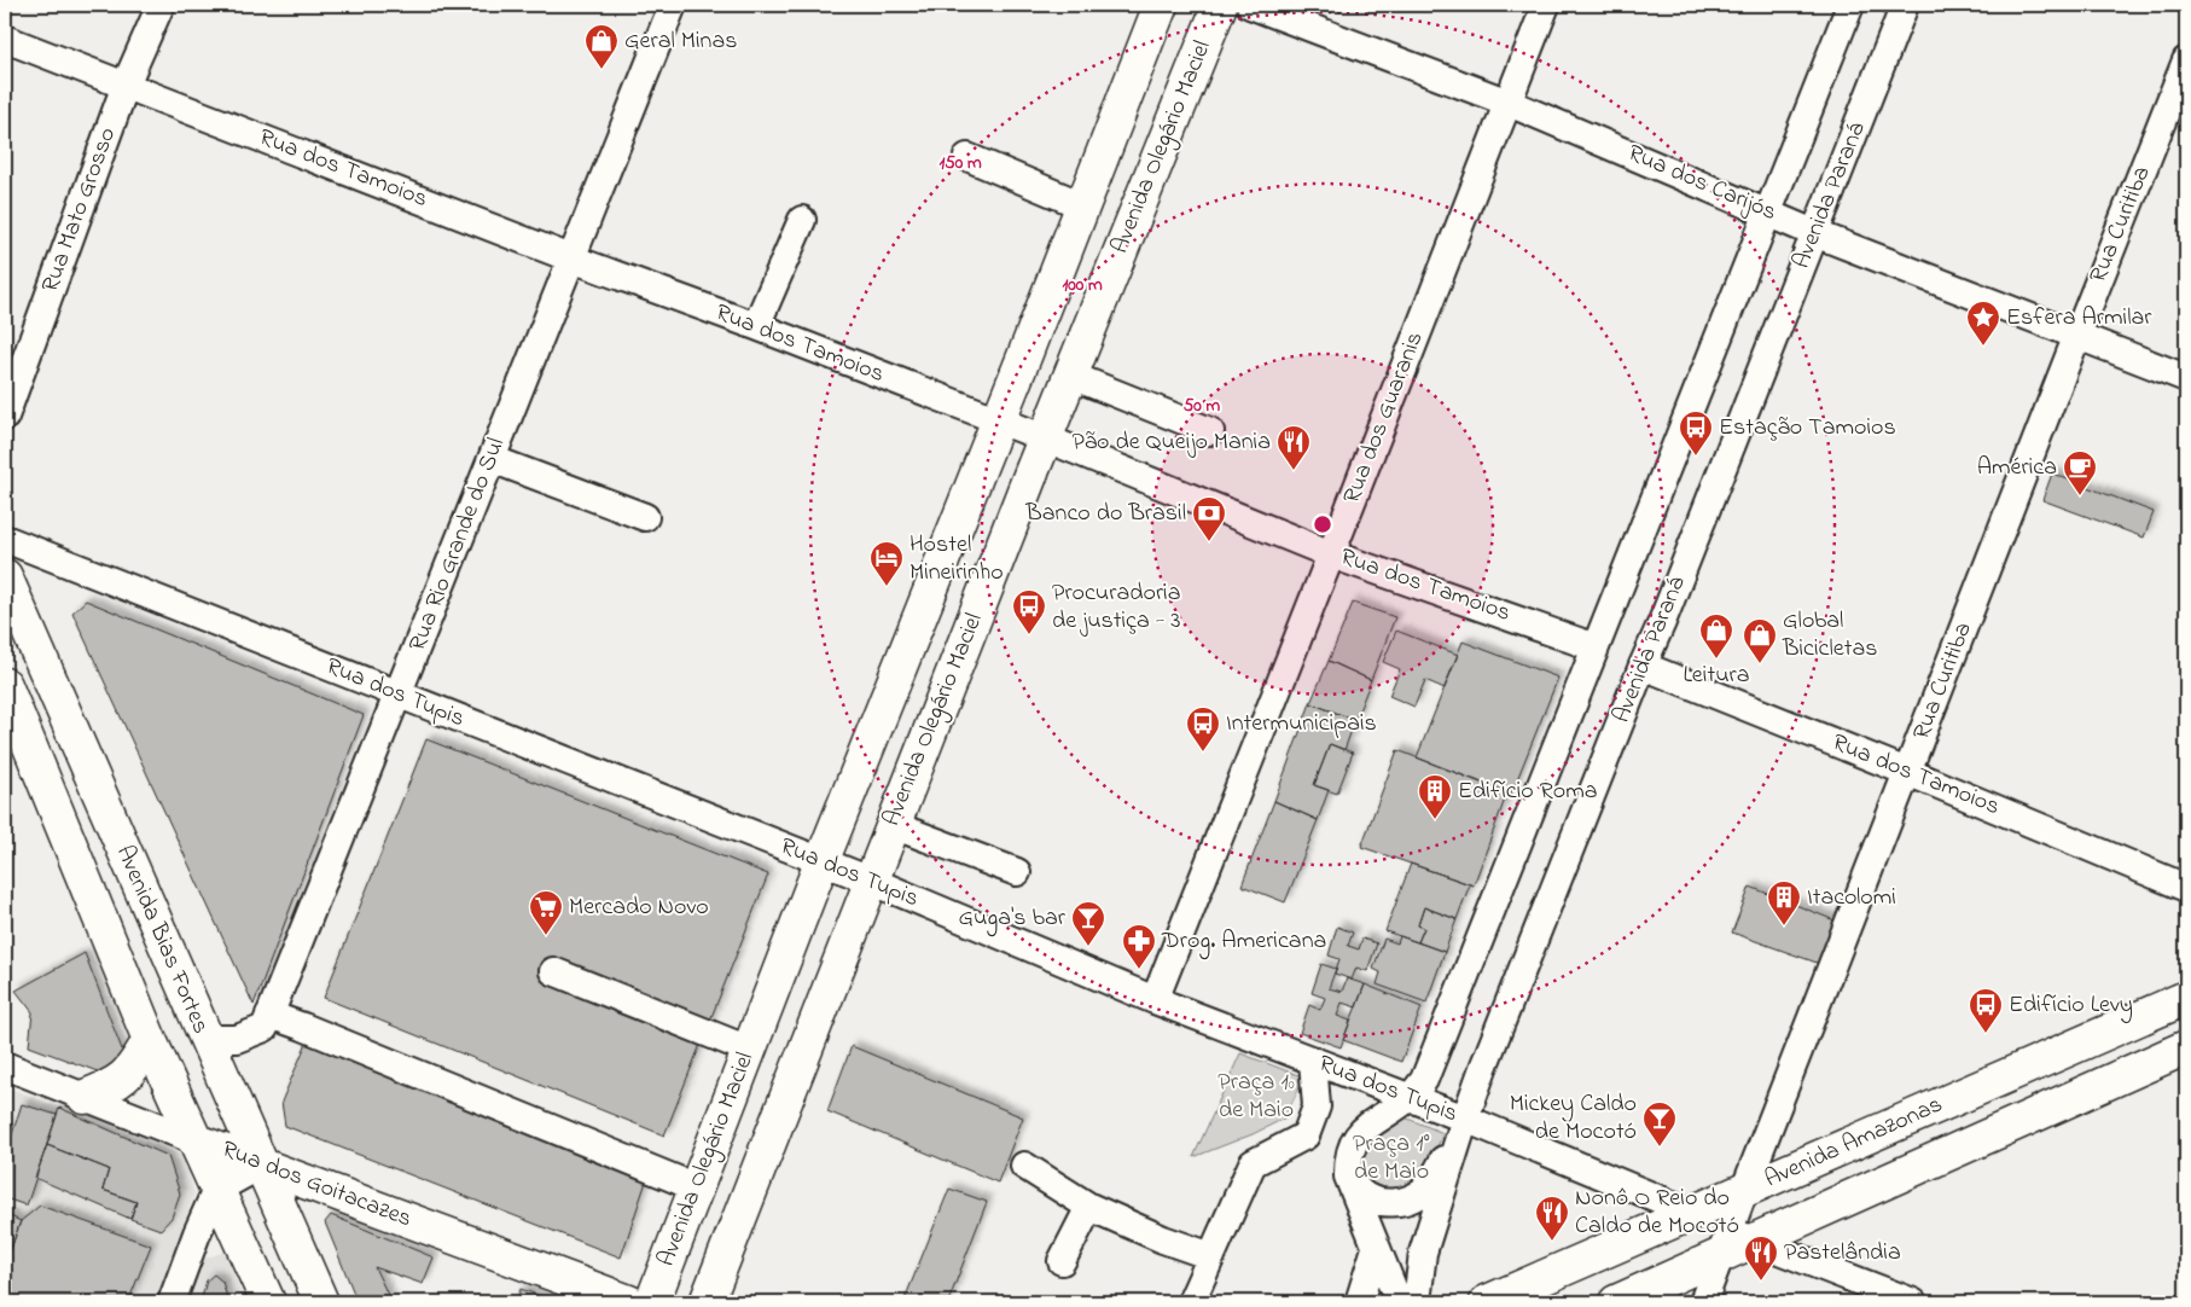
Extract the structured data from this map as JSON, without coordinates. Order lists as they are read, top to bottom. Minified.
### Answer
{"streets":{"main road":["Avenida Olegário Maciel","Avenida Bias Fortes","Avenida Amazonas","Rua dos Goitacazes"],"street":["Rua dos Tamoios","Rua dos Carijós","Avenida Paraná","Rua Mato Grosso","Rua Curitiba","Rua dos Guaranis","Rua Rio Grande do Sul","Rua dos Tupis"]},"crossings":[["Avenida Olegário Maciel","Rua dos Tamoios"],["Avenida Olegário Maciel","Rua dos Tupis"],["Rua dos Tamoios","Avenida Paraná"],["Rua dos Tamoios","Rua Mato Grosso"],["Rua dos Tamoios","Rua Curitiba"],["Rua dos Tamoios","Rua dos Guaranis"],["Rua dos Tamoios","Rua Rio Grande do Sul"],["Rua dos Carijós","Avenida Paraná"],["Rua dos Carijós","Rua Curitiba"],["Rua dos Carijós","Rua dos Guaranis"],["Avenida Paraná","Rua dos Tupis"],["Rua Curitiba","Avenida Amazonas"],["Rua dos Guaranis","Rua dos Tupis"],["Rua Rio Grande do Sul","Rua dos Tupis"],["Rua Rio Grande do Sul","Avenida Bias Fortes"],["Rua dos Tupis","Avenida Amazonas"],["Avenida Bias Fortes","Rua dos Goitacazes"]],"parks":["Praça 1º de Maio","Praça 1° de Maio"],"places":{"shop":["Geral Minas","Leitura","Global Bicicletas"],"place":["Esfera Armilar"],"bus stop":["Estação Tamoios","Procuradoria de justiça - 3","Intermunicipais","Edifício Levy"],"restaurant":["Pão de Queijo Mania","Nonô O Reio do Caldo de Mocotó","Pastelândia"],"cafe":["América"],"bank":["Banco do Brasil"],"hotel":["Hostel Mineirinho"],"building":["Edifício Roma","Itacolomi"],"supermarket":["Mercado Novo"],"bar":["Guga's bar","Mickey Caldo de Mocotó"],"pharmacy":["Drog. Americana"]},"rings":["150 m","100 m","50 m"]}
